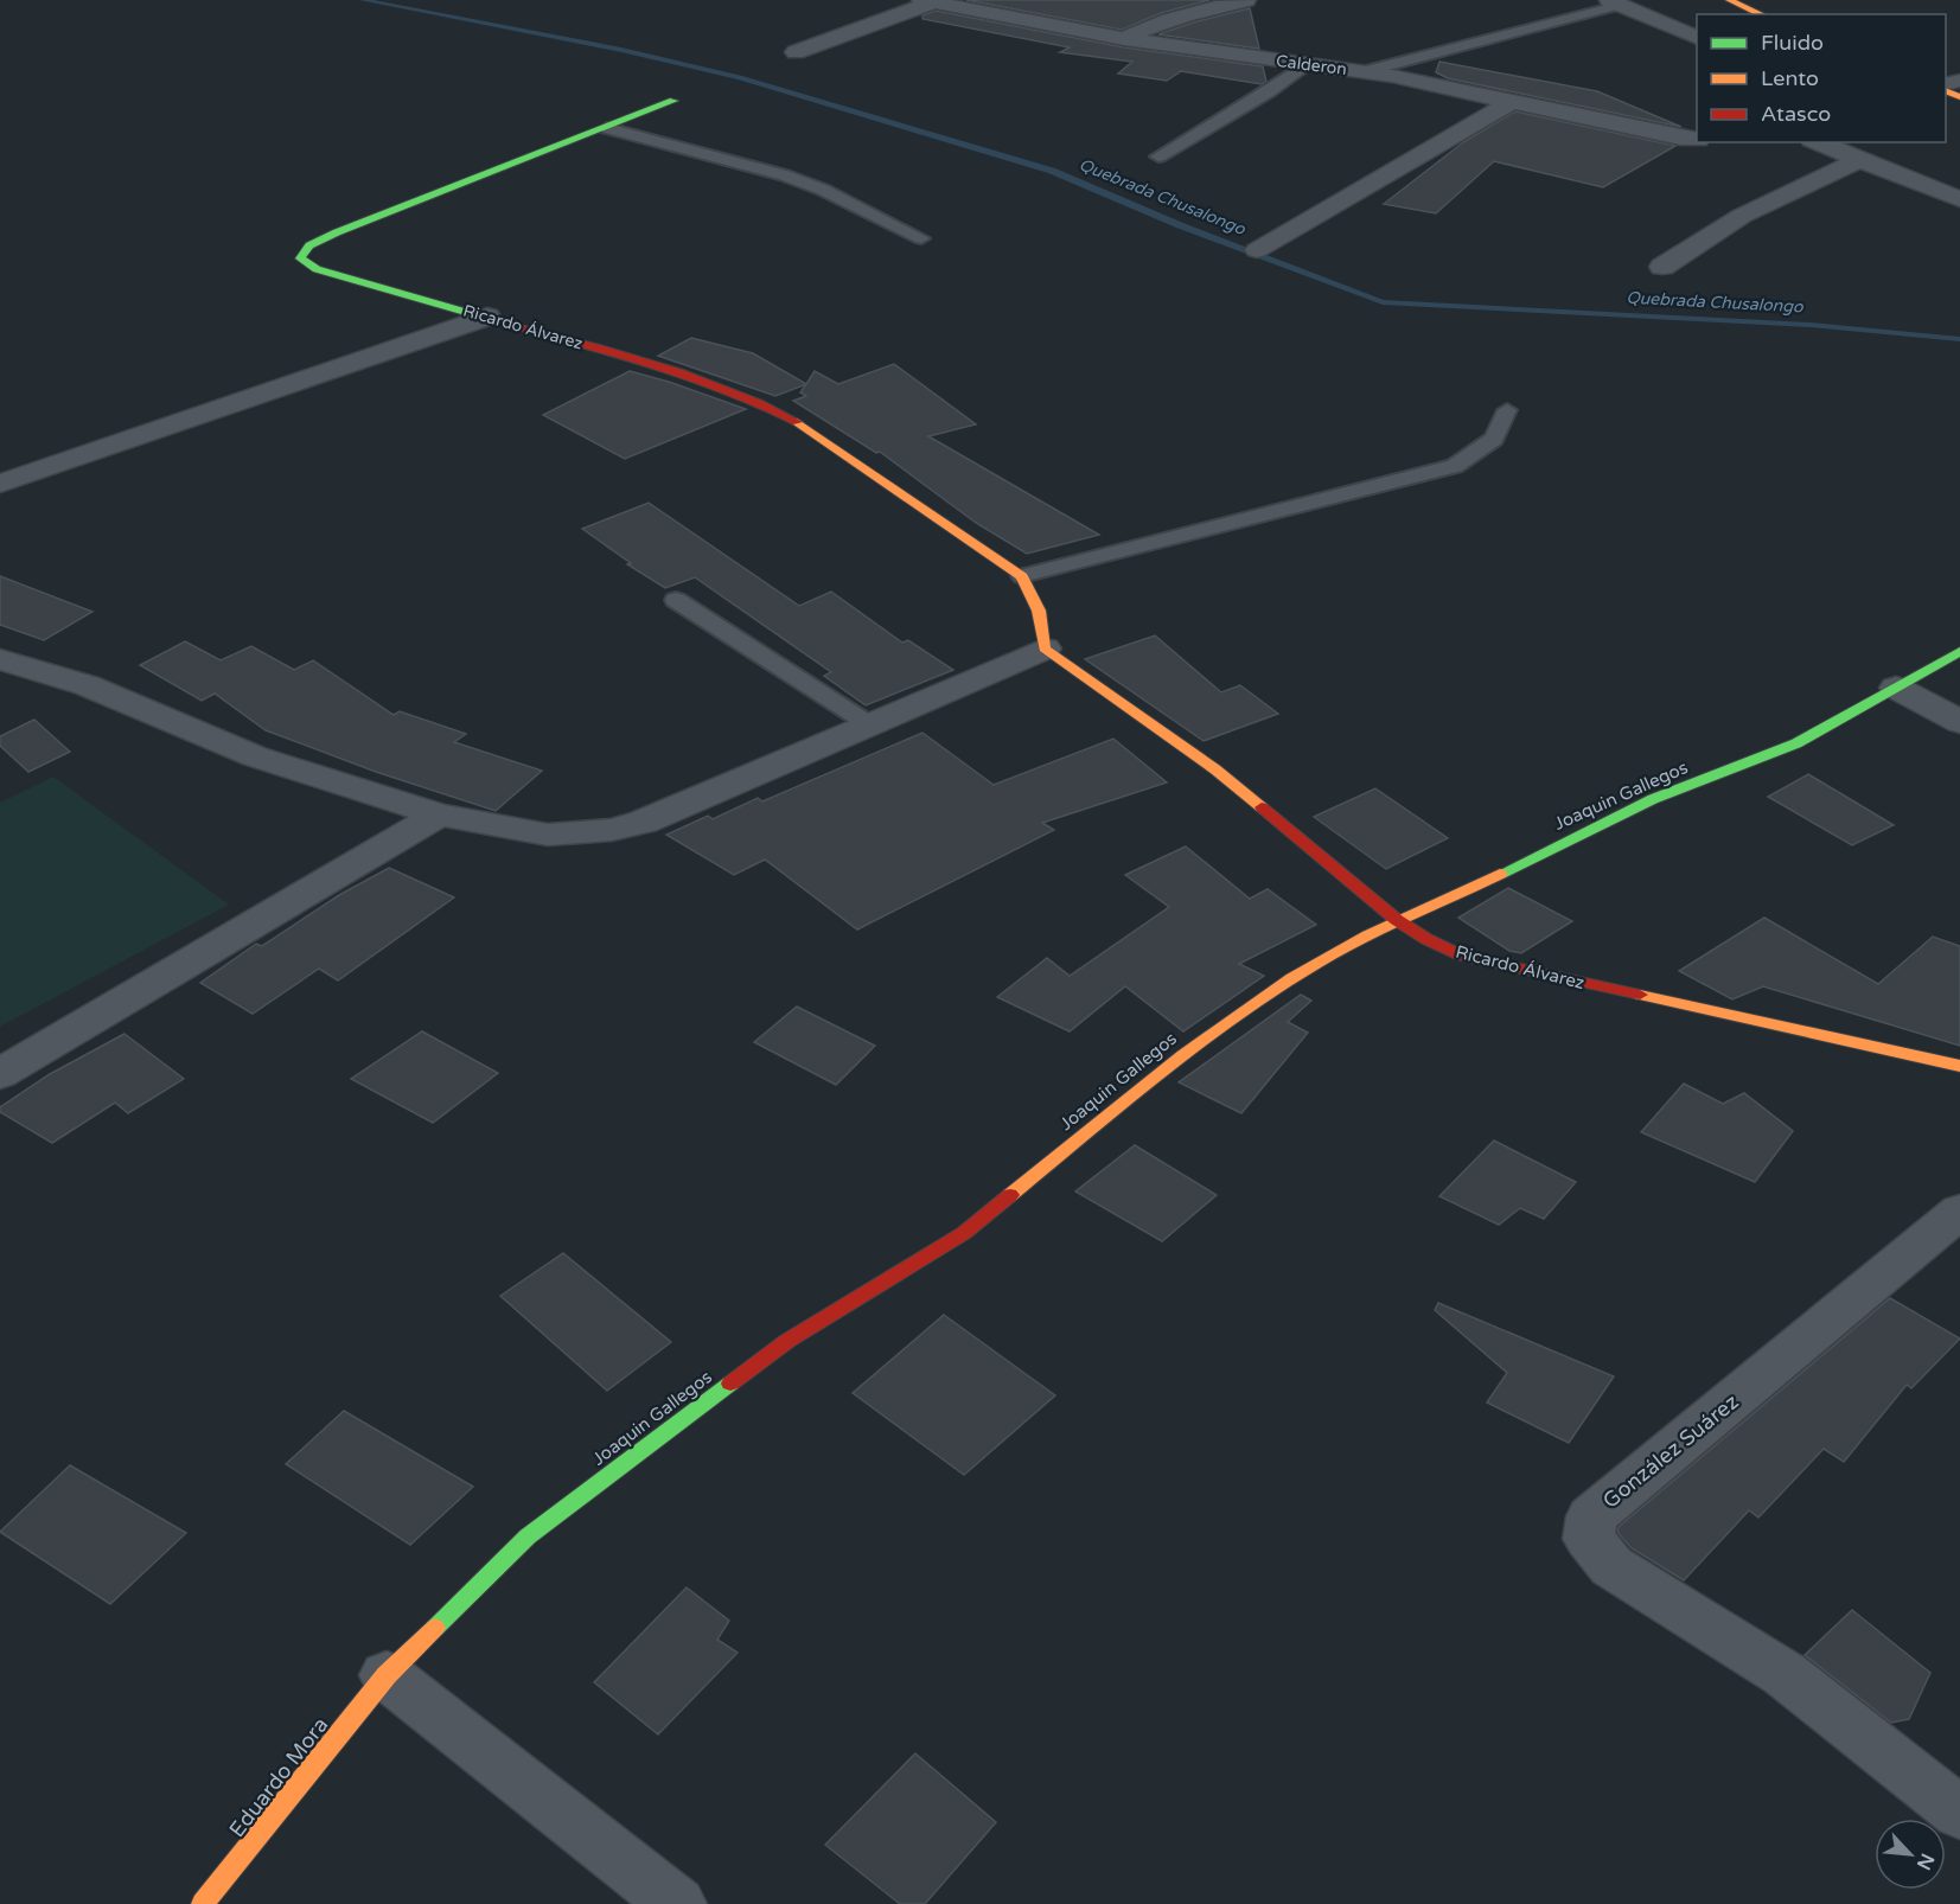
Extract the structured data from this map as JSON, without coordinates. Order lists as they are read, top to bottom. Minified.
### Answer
{"streets":{"main road":["Ricardo Álvarez","Joaquin Gallegos","Eduardo Mora"],"street":["Calderon","González Suárez"]},"crossings":[["Ricardo Álvarez","Joaquin Gallegos"],["Joaquin Gallegos","Eduardo Mora"]],"water":["Quebrada Chusalongo"],"legend":["Fluido","Lento","Atasco"],"north":"bottom right"}
